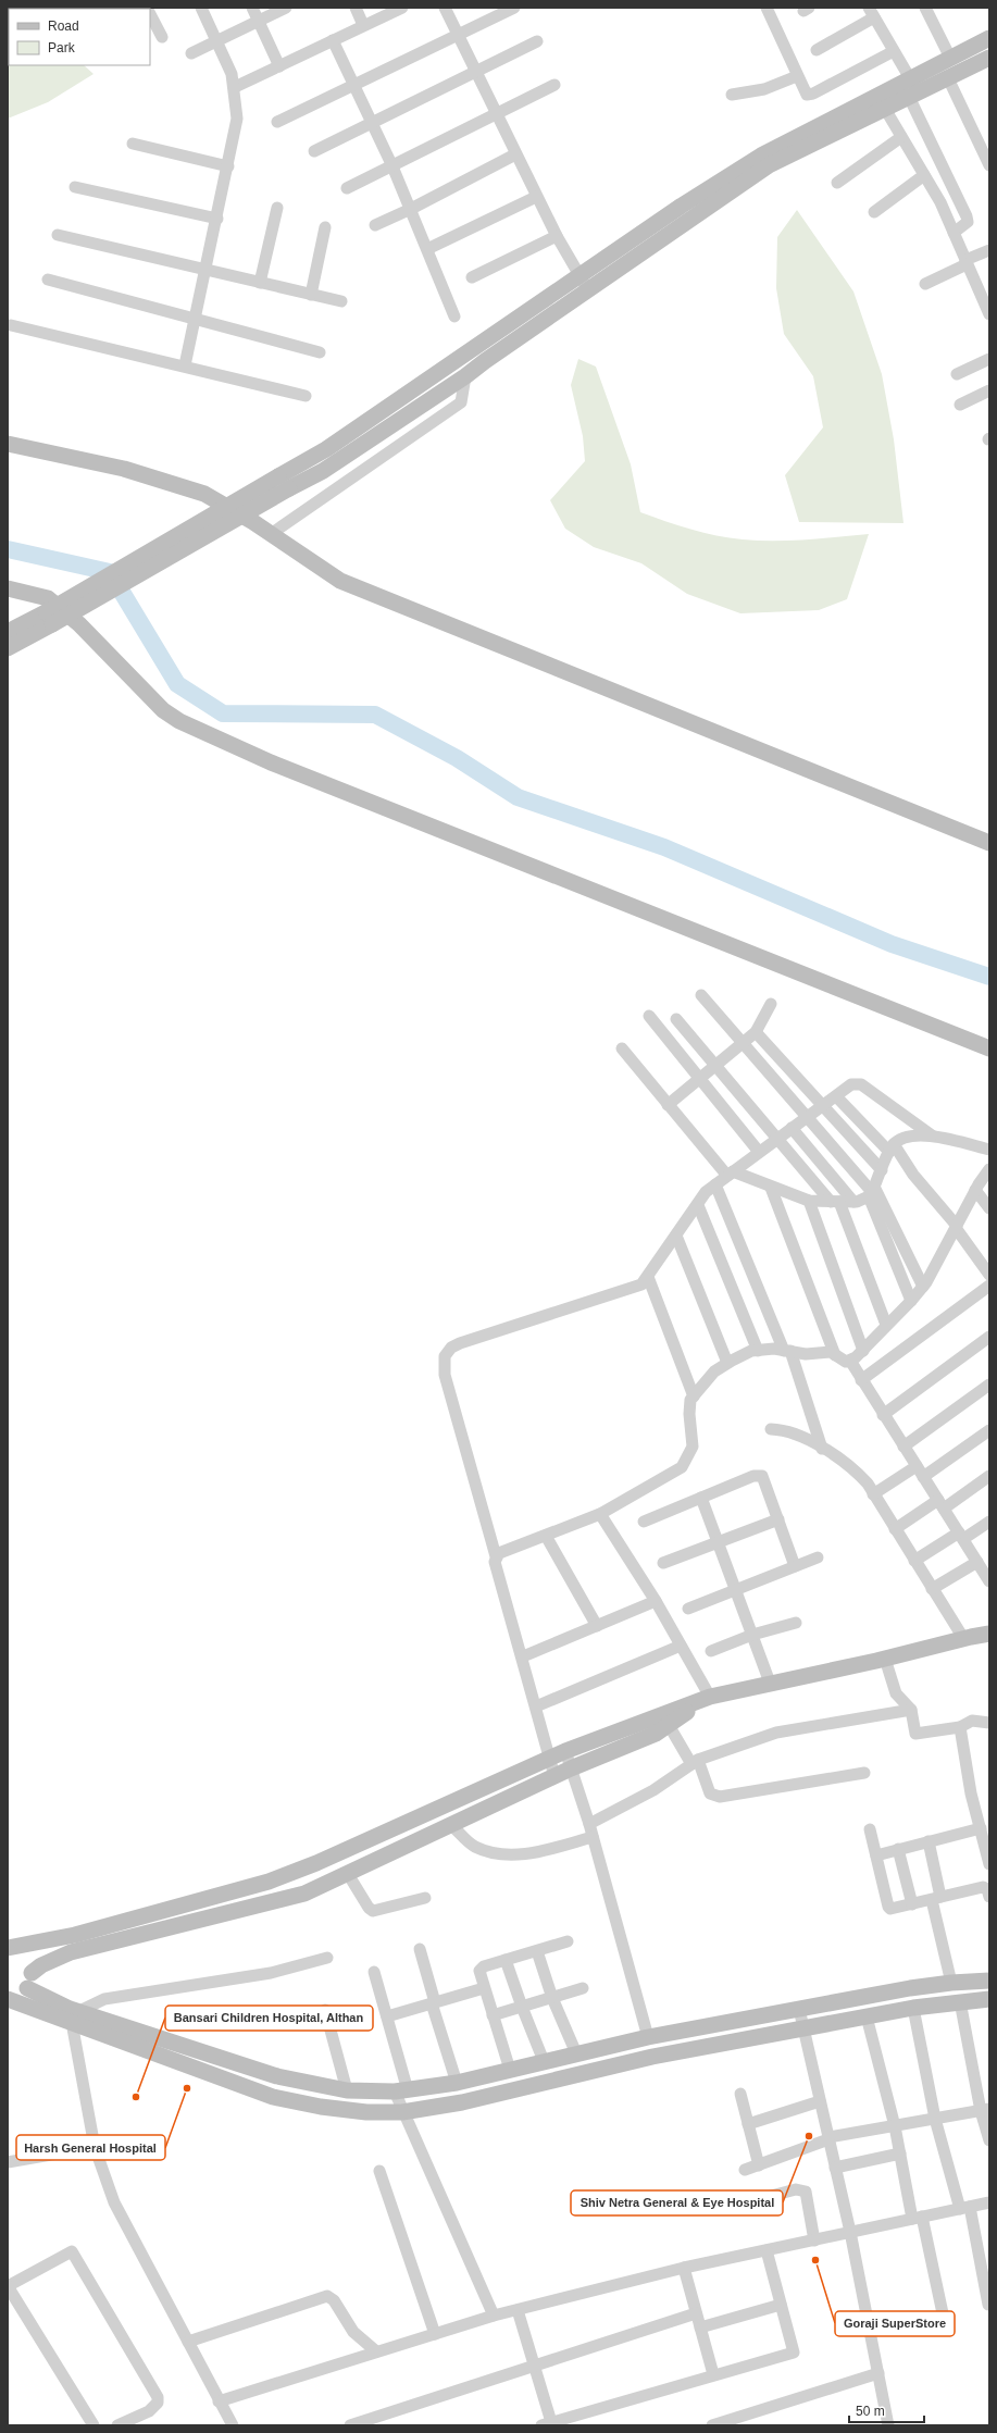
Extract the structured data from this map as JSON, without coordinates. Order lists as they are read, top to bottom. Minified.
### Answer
{"places":["Harsh General Hospital","Bansari Children Hospital, Althan","Shiv Netra General & Eye Hospital","Goraji SuperStore"],"legend":["Road","Park"],"scale_bar":"50 m"}
